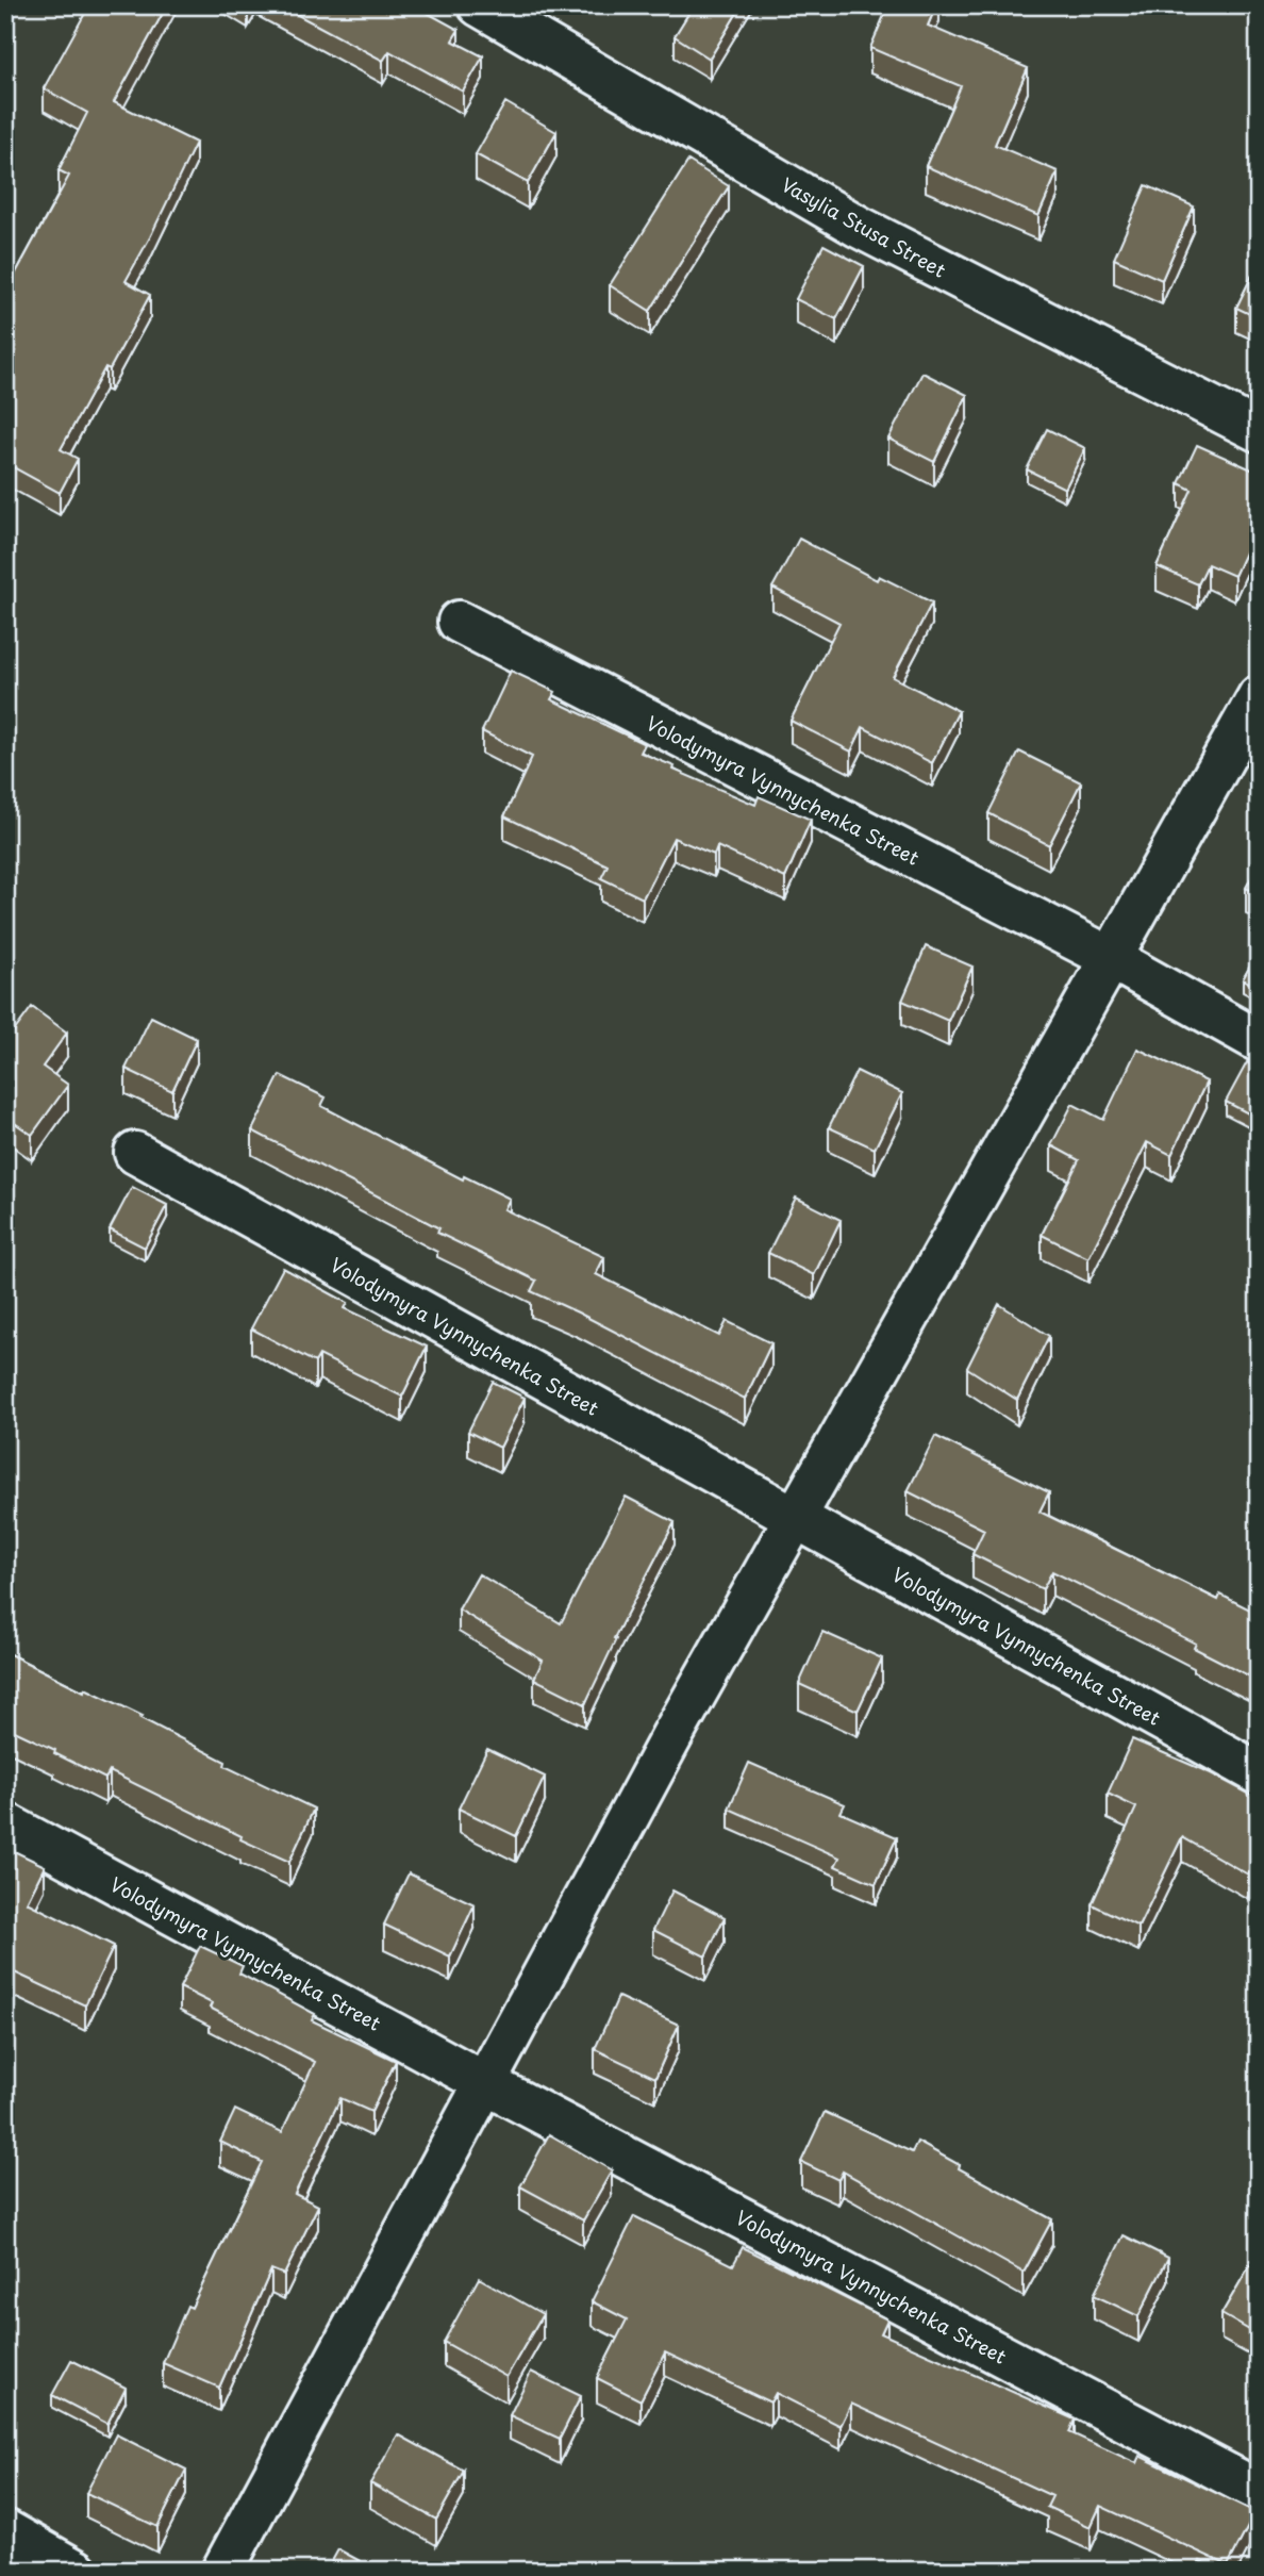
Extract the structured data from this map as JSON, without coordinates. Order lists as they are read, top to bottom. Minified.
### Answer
{"streets":{"street":["Vasylia Stusa Street","Volodymyra Vynnychenka Street"]}}
